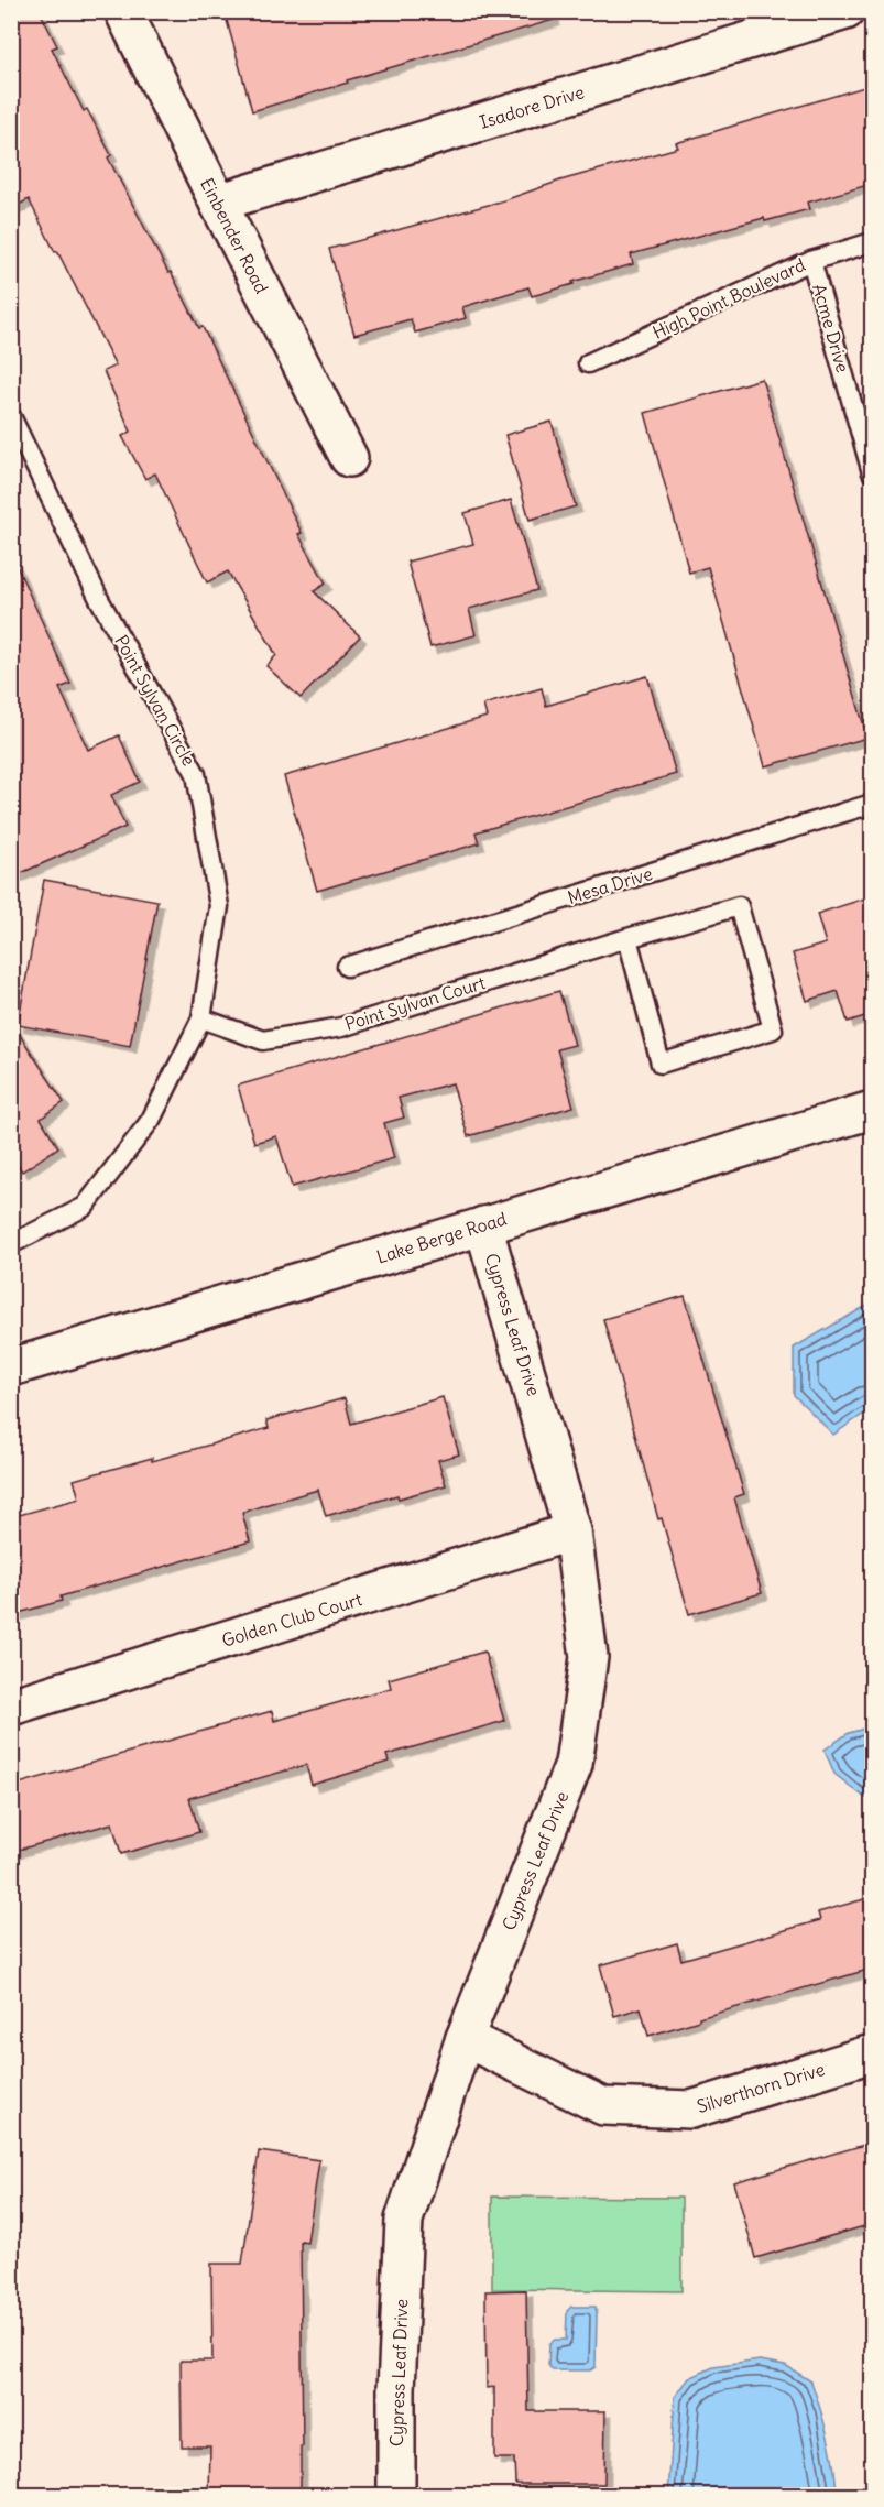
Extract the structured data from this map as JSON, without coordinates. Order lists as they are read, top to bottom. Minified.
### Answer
{"streets":{"street":["Isadore Drive","Einbender Road","Lake Berge Road","Cypress Leaf Drive","Golden Club Court","Silverthorn Drive"],"lane":["High Point Boulevard","Acme Drive","Point Sylvan Circle","Mesa Drive","Point Sylvan Court"]},"crossings":[["Isadore Drive","Einbender Road"],["High Point Boulevard","Acme Drive"],["Point Sylvan Circle","Point Sylvan Court"],["Lake Berge Road","Cypress Leaf Drive"],["Cypress Leaf Drive","Golden Club Court"],["Cypress Leaf Drive","Silverthorn Drive"]]}
